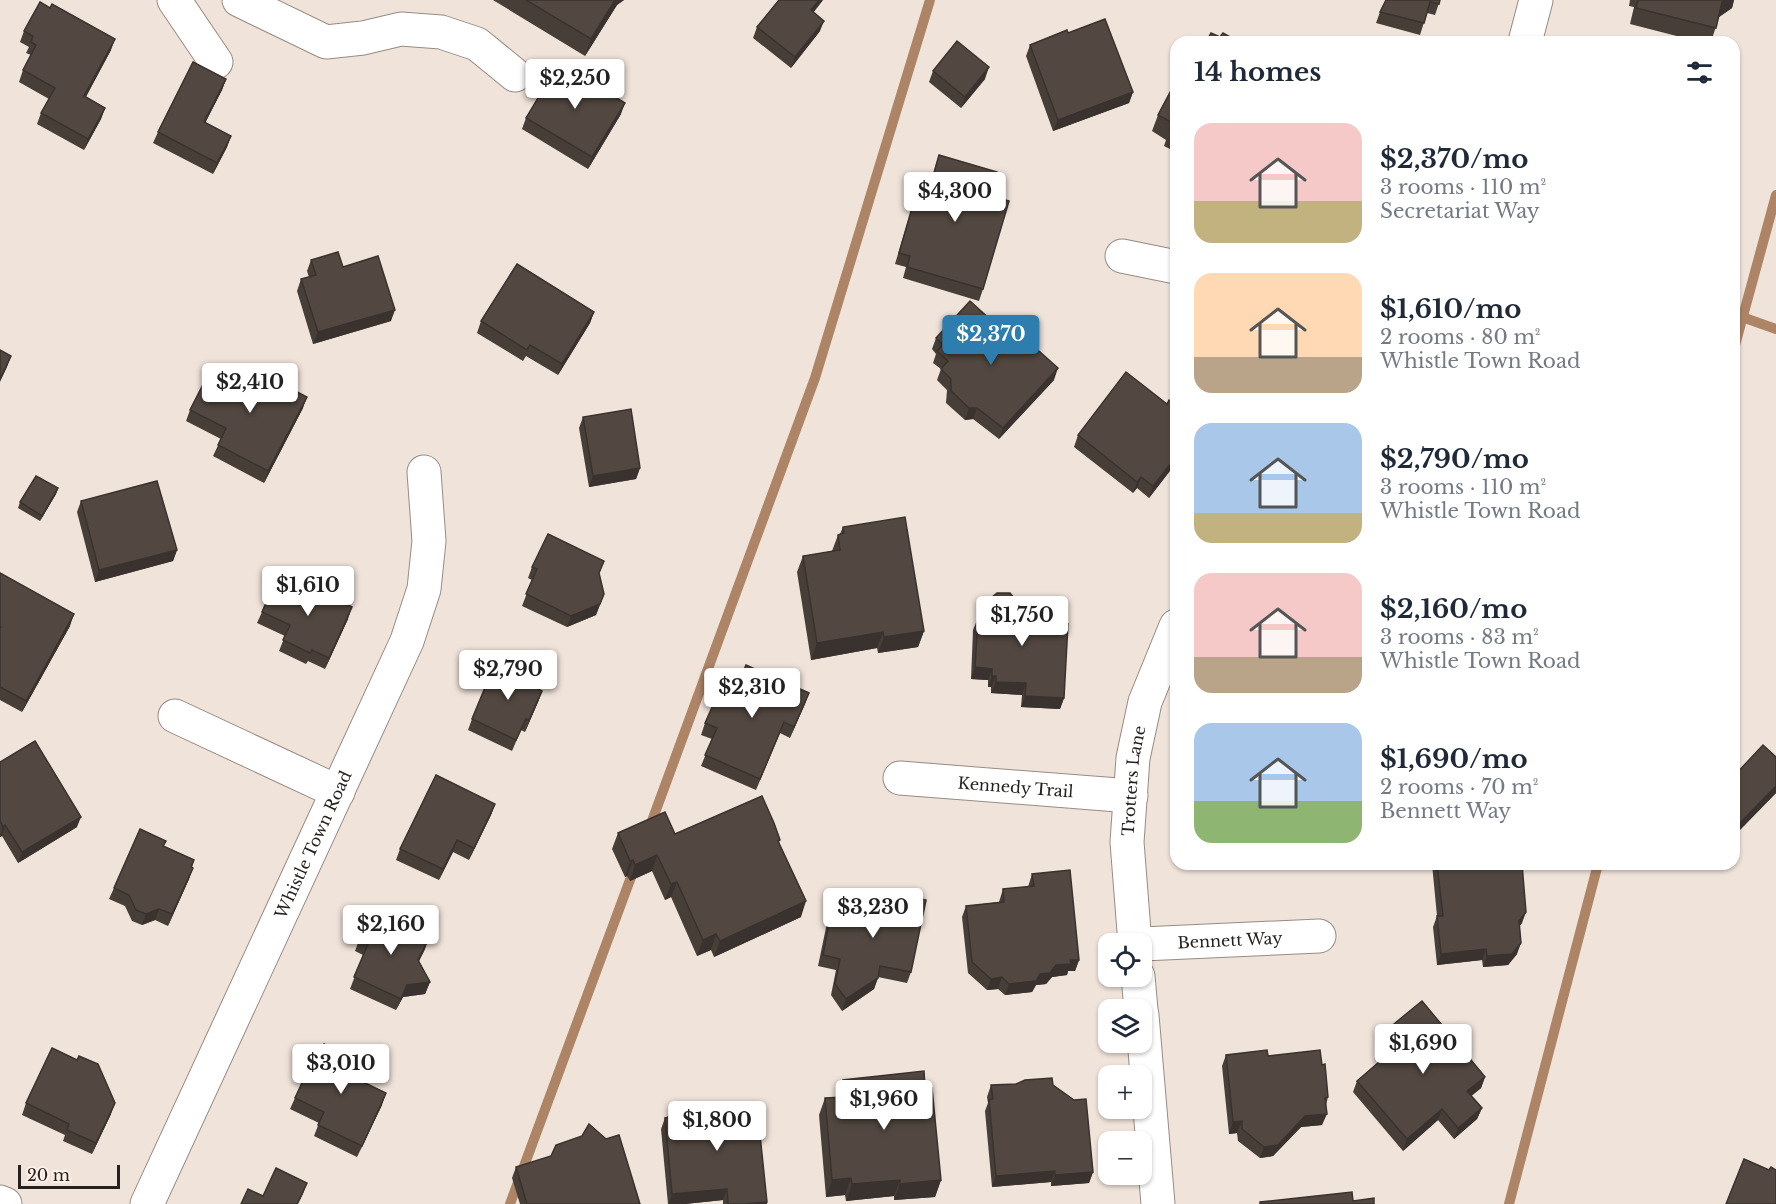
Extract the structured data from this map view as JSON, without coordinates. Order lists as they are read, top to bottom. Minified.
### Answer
{"streets":{"street":["Trotters Lane","Kennedy Trail","Whistle Town Road","Bennett Way"]},"crossings":[["Trotters Lane","Kennedy Trail"]],"scale_bar":"20 m","page":{"heading":"14 homes","price":["$2,250","$4,300","$2,370","$2,410","$1,610","$1,750","$2,790","$2,310","$3,230","$2,160","$1,690","$3,010","$1,960","$1,800"],"list":[{"name":"$2,370/mo","note":"3 rooms · 110 m² · Secretariat Way"},{"name":"$1,610/mo","note":"2 rooms · 80 m² · Whistle Town Road"},{"name":"$2,790/mo","note":"3 rooms · 110 m² · Whistle Town Road"},{"name":"$2,160/mo","note":"3 rooms · 83 m² · Whistle Town Road"},{"name":"$1,690/mo","note":"2 rooms · 70 m² · Bennett Way"}],"map_buttons":["+","−"],"scale":"20 m"}}
